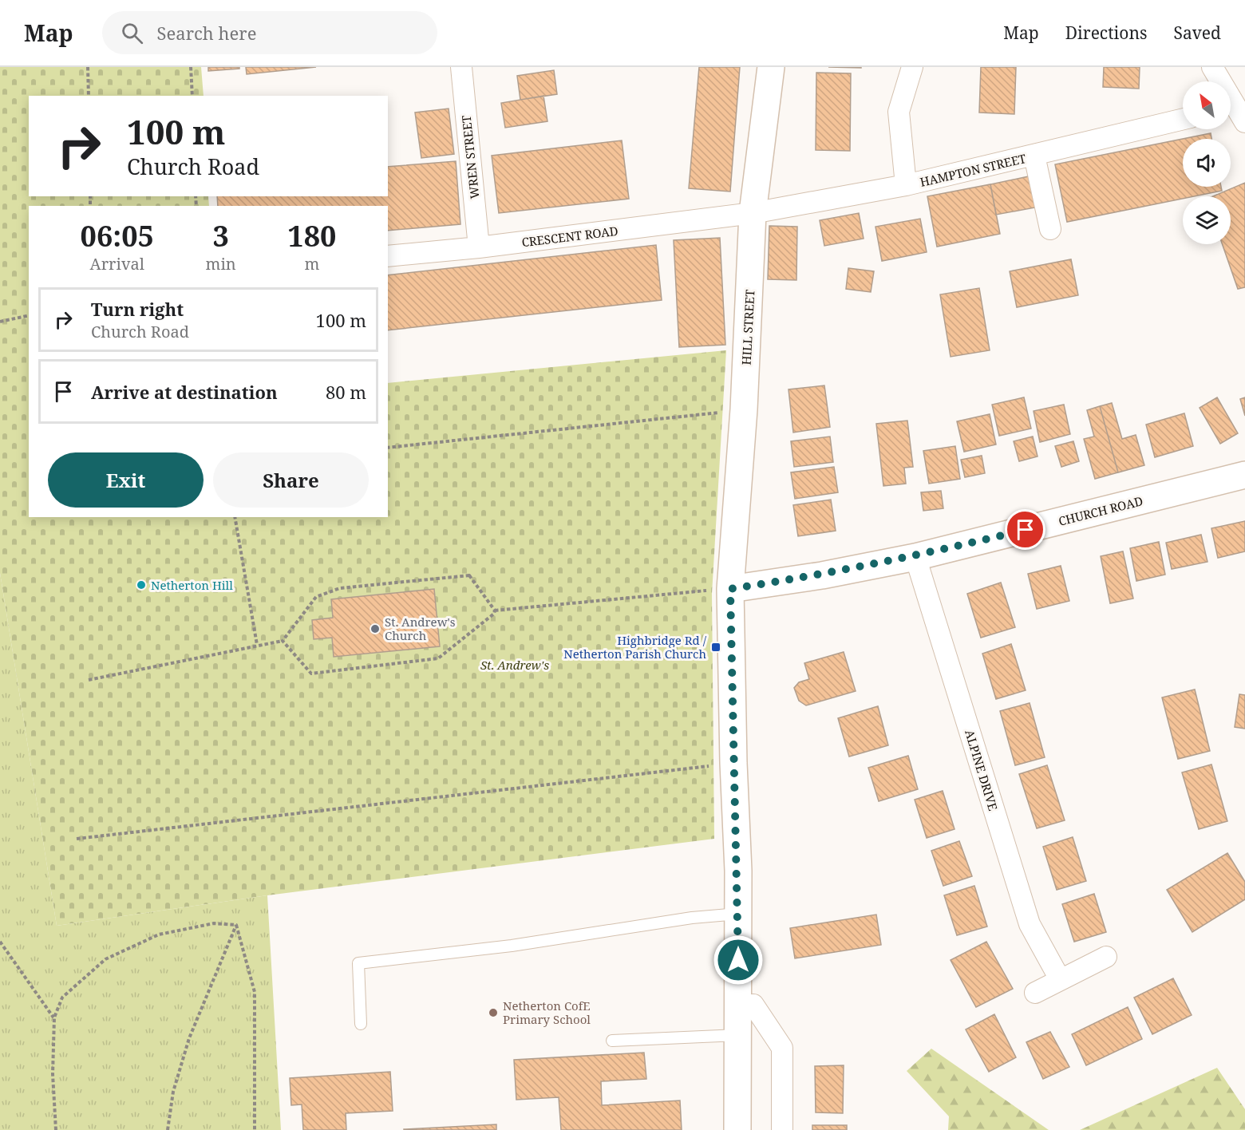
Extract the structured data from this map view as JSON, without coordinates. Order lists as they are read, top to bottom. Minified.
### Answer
{"streets":{"street":["WREN STREET","HAMPTON STREET","CRESCENT ROAD","HILL STREET","CHURCH ROAD","ALPINE DRIVE"]},"crossings":[["WREN STREET","CRESCENT ROAD"],["HAMPTON STREET","CRESCENT ROAD"],["HAMPTON STREET","HILL STREET"],["CRESCENT ROAD","HILL STREET"],["HILL STREET","CHURCH ROAD"],["CHURCH ROAD","ALPINE DRIVE"]],"parks":["St. Andrew's"],"places":{"other":["Netherton Hill","St. Andrew's Church","Netherton CofE Primary School"],"transit":["Highbridge Rd / Netherton Parish Church"]},"north":"top left","page":{"header":"Map","search":"Search here","nav":["Map","Directions","Saved"],"turn":["100 m","Church Road"],"eta":["06:05","Arrival","3","min","180","m"],"list":[{"name":"Turn right","note":"Church Road","value":"100 m"},{"name":"Arrive at destination","value":"80 m"}],"buttons":["Exit","Share"]}}
